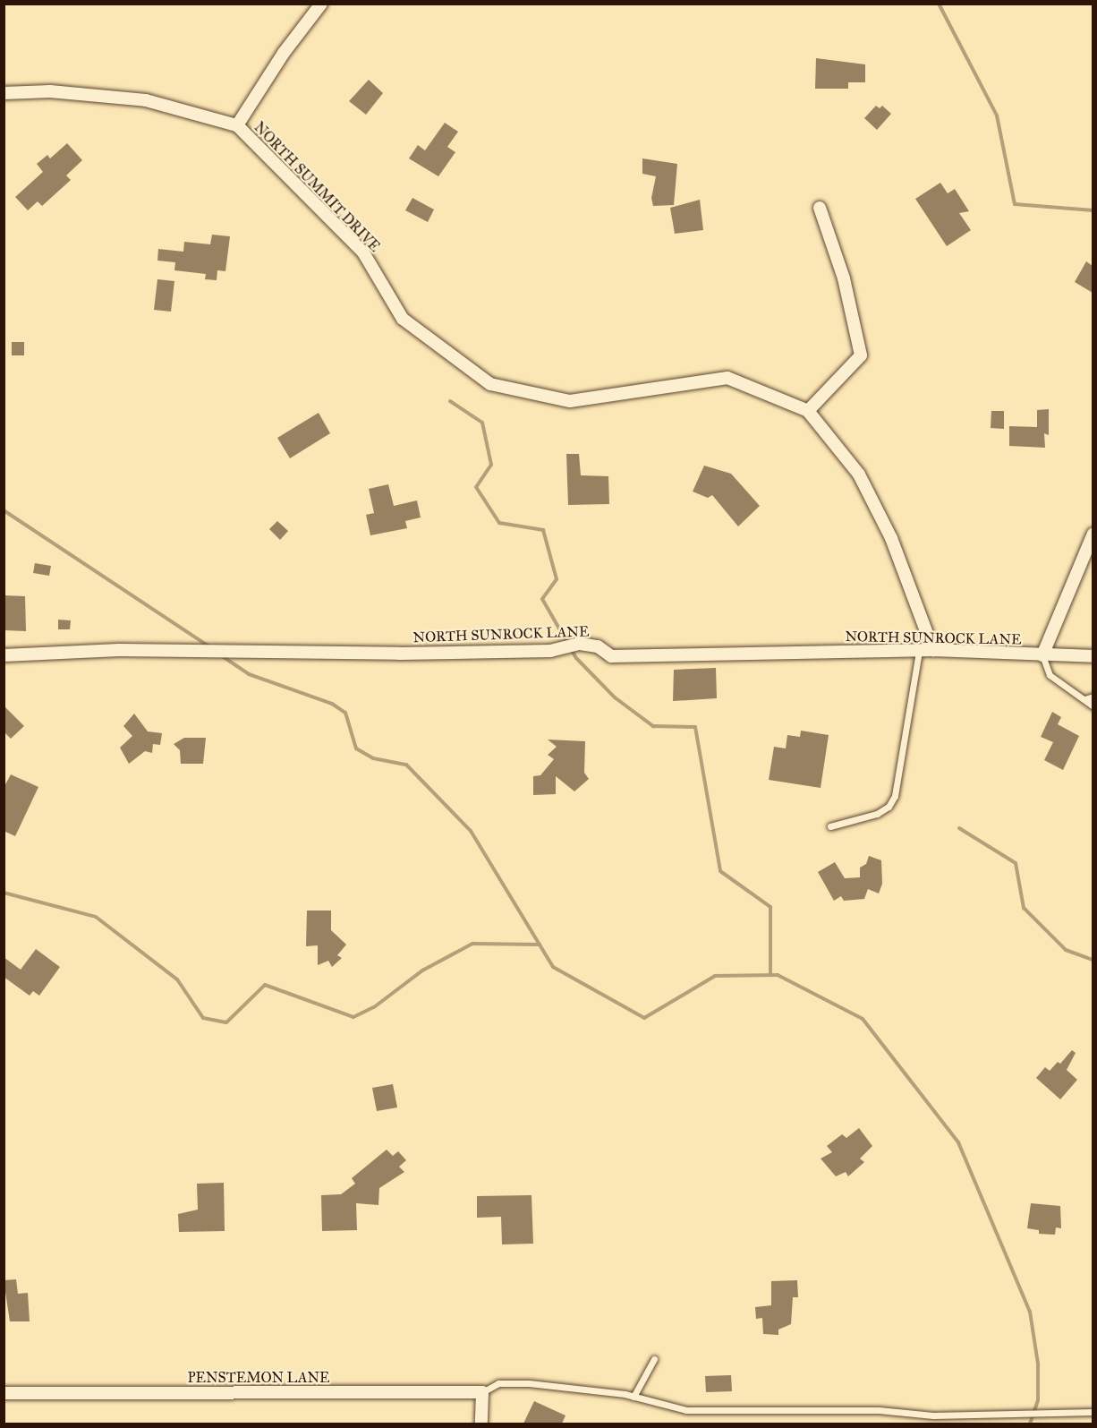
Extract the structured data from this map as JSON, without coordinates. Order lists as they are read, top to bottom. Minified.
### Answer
{"streets":{"street":["NORTH SUMMIT DRIVE","NORTH SUNROCK LANE","PENSTEMON LANE"]},"crossings":[["NORTH SUMMIT DRIVE","NORTH SUNROCK LANE"]]}
